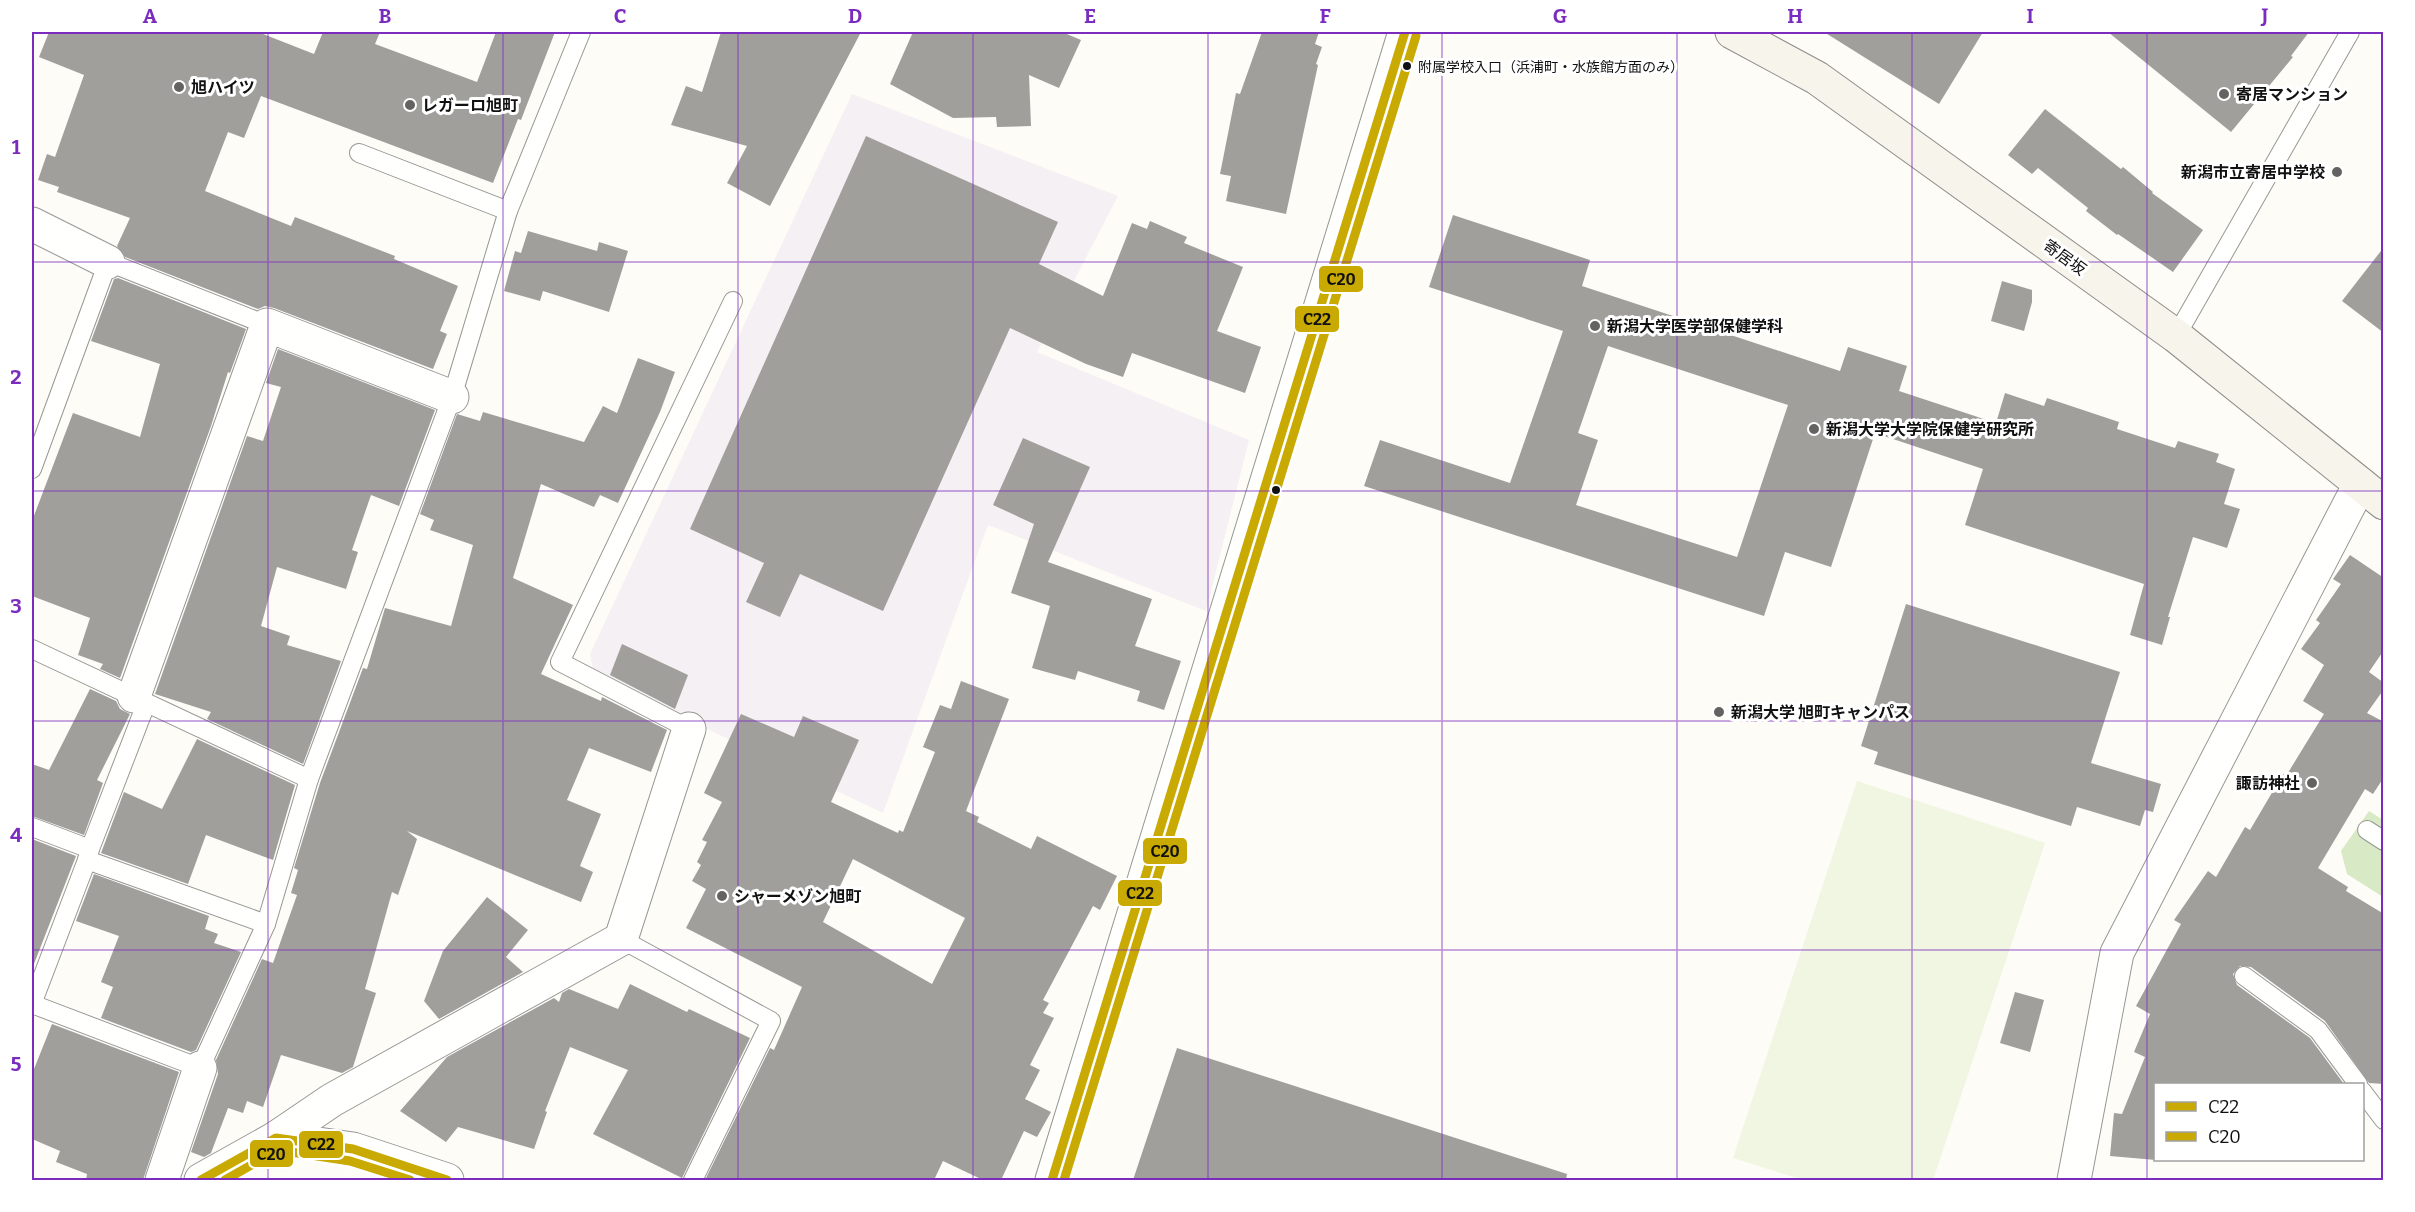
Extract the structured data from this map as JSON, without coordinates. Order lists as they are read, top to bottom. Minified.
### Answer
{"streets":{"street":["寄居坂"]},"places":["附属学校入口（浜浦町・水族館方面のみ）","旭ハイツ","寄居マンション","レガーロ旭町","新潟市立寄居中学校","新潟大学医学部保健学科","新潟大学大学院保健学研究所","新潟大学 旭町キャンパス","諏訪神社","シャーメゾン旭町"],"lines":["transit line C22","transit line C20"],"legend":["C22","C20"],"grid":{"columns":["A","B","C","D","E","F","G","H","I","J"],"rows":["1","2","3","4","5"]}}
